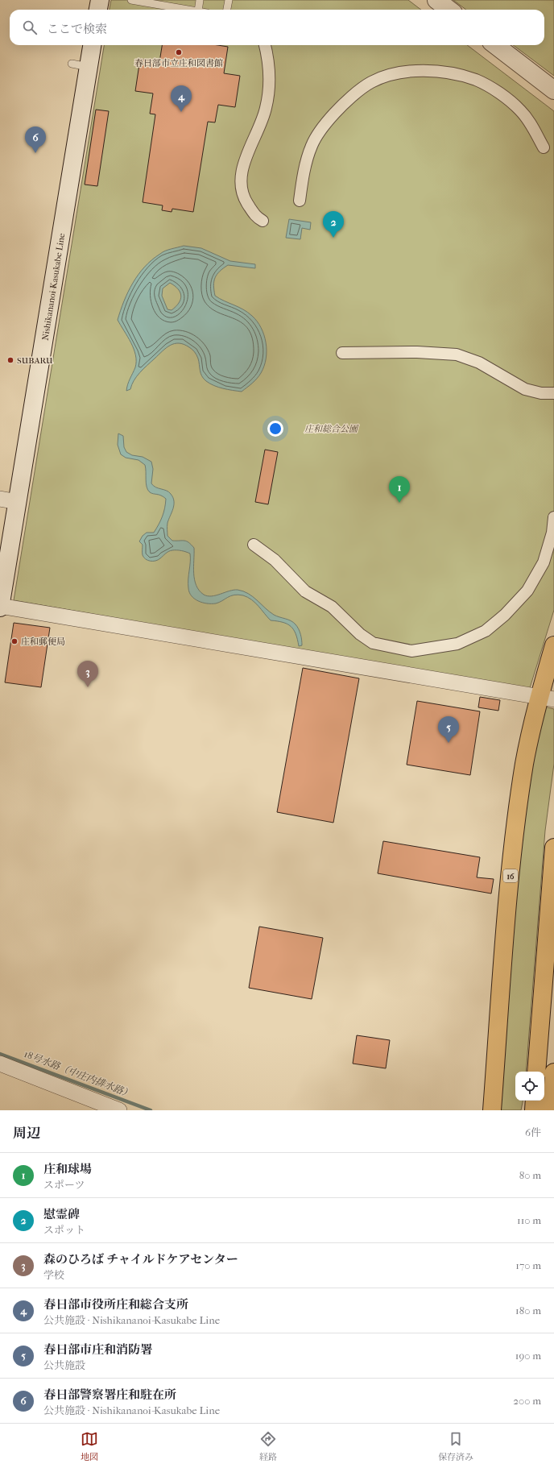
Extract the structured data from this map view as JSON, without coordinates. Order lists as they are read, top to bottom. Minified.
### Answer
{"streets":{"highway":["16"],"main road":["Nishikananoi-Kasukabe Line"]},"water":["18号水路（中庄内排水路）"],"parks":["庄和総合公園"],"places":["春日部市立庄和図書館","SUBARU","庄和郵便局"],"page":{"search":"ここで検索","pins":["4","6","2","1","3","5"],"heading":["周辺","6件"],"list":[{"mark":"1","name":"庄和球場","note":"スポーツ","value":"80 m"},{"mark":"2","name":"慰霊碑","note":"スポット","value":"110 m"},{"mark":"3","name":"森のひろば チャイルドケアセンター","note":"学校","value":"170 m"},{"mark":"4","name":"春日部市役所庄和総合支所","note":"公共施設 · Nishikananoi-Kasukabe Line","value":"180 m"},{"mark":"5","name":"春日部市庄和消防署","note":"公共施設","value":"190 m"},{"mark":"6","name":"春日部警察署庄和駐在所","note":"公共施設 · Nishikananoi-Kasukabe Line","value":"200 m"}],"nav":["地図","経路","保存済み"]}}
